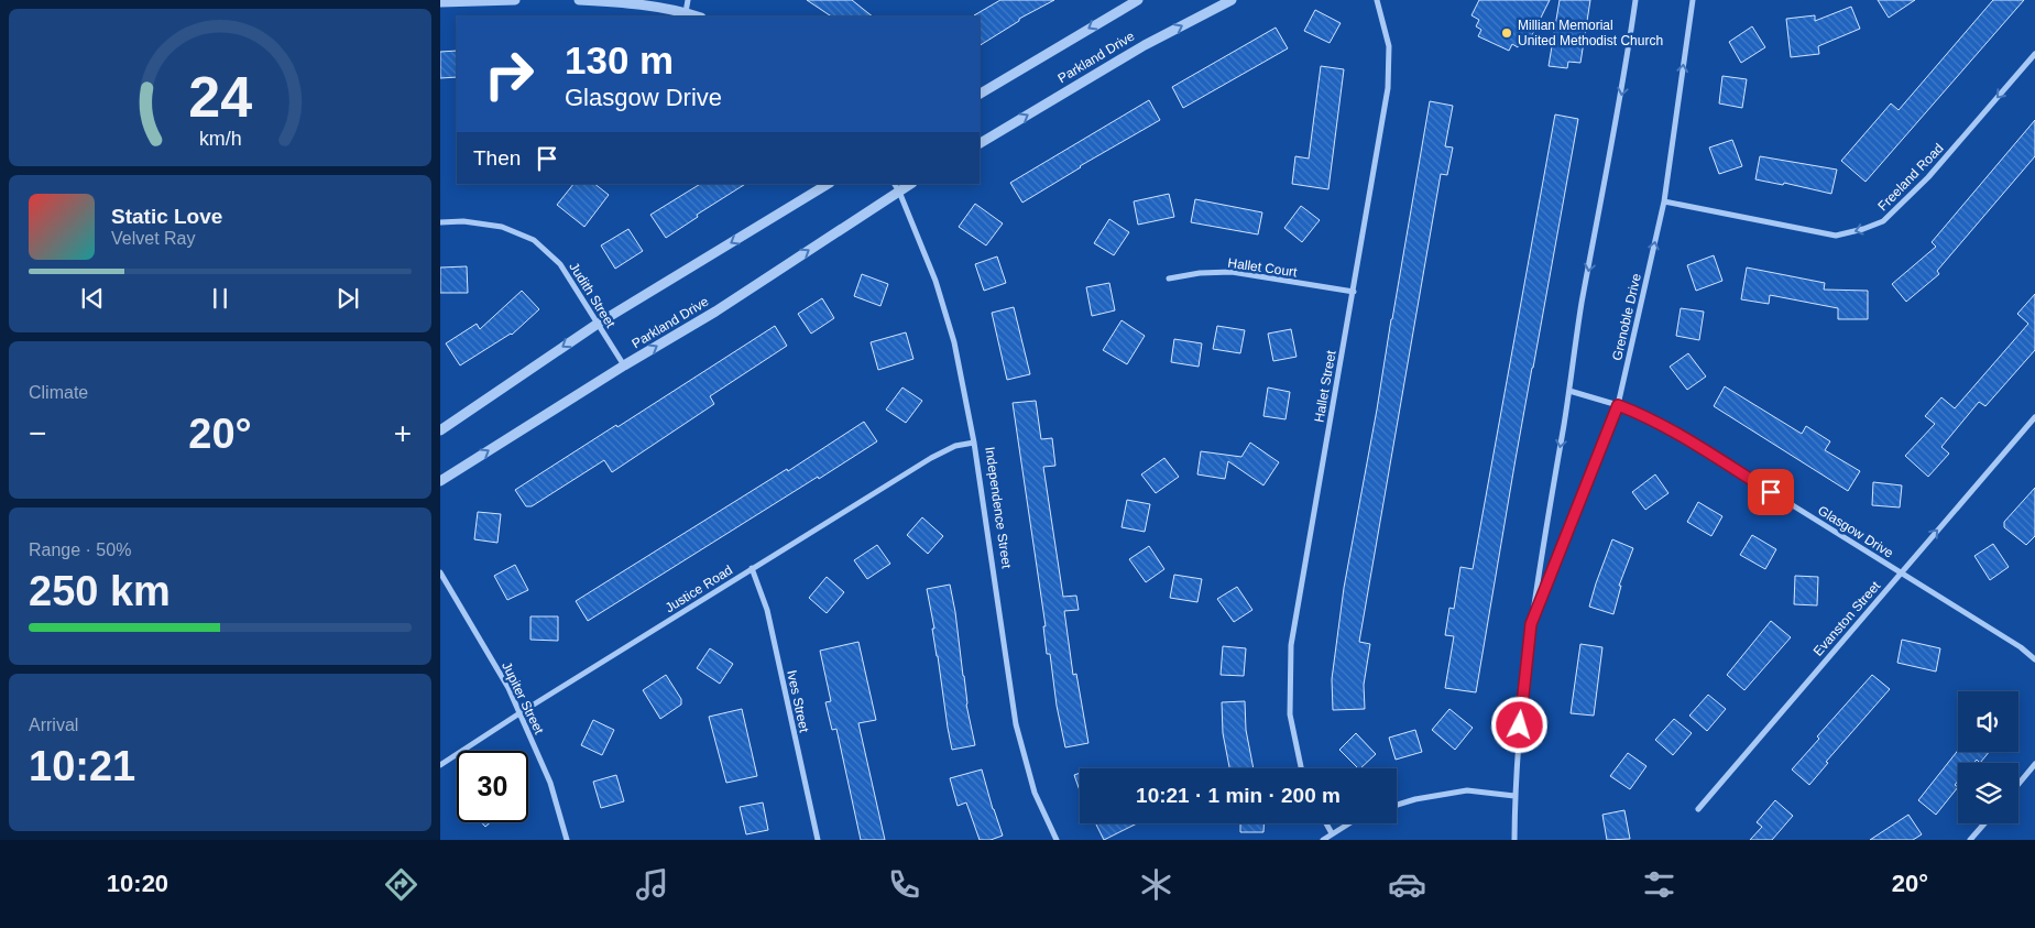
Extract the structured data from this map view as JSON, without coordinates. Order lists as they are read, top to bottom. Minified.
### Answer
{"streets":{"street":["Parkland Drive","Freeland Road","Hallet Court","Judith Street","Grenoble Drive","Hallet Street","Independence Street","Glasgow Drive","Justice Road","Evanston Street","Jupiter Street","Ives Street"]},"crossings":[["Parkland Drive","Judith Street"],["Parkland Drive","Independence Street"],["Freeland Road","Grenoble Drive"],["Hallet Court","Hallet Street"],["Grenoble Drive","Glasgow Drive"],["Independence Street","Justice Road"],["Glasgow Drive","Evanston Street"],["Justice Road","Jupiter Street"],["Justice Road","Ives Street"]],"one_way":["Freeland Road","Evanston Street"],"places":["Millian Memorial United Methodist Church"],"page":{"turn":["130 m","Glasgow Drive"],"then":"Then","song":["Static Love","Velvet Ray"],"tile":["Climate",["Range · 50%","250 km"],["Arrival","10:21"]],"heat":["−","20°","+"],"limit":"30","trip":"10:21 · 1 min · 200 m","tabs":["10:20","20°"],"gauge":["24","km/h"]}}
